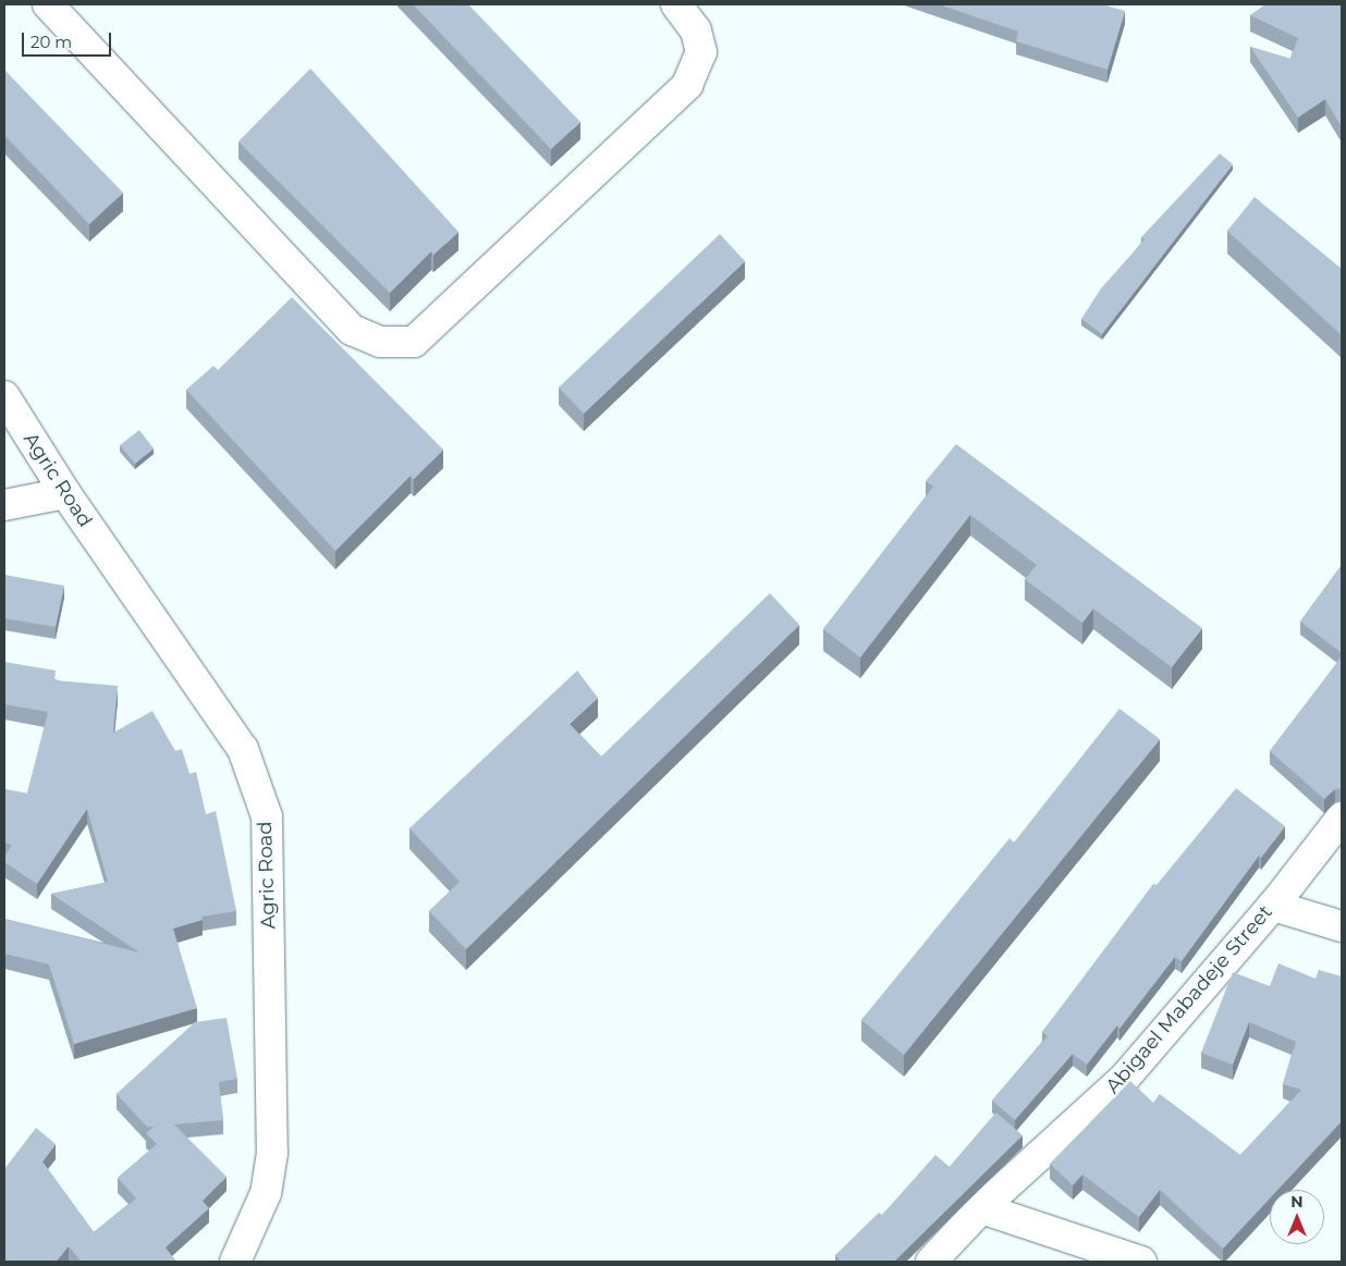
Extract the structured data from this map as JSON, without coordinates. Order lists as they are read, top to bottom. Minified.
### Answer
{"streets":{"street":["Agric Road","Abigael Mabadeje Street"]},"scale_bar":"20 m","north":"top"}
